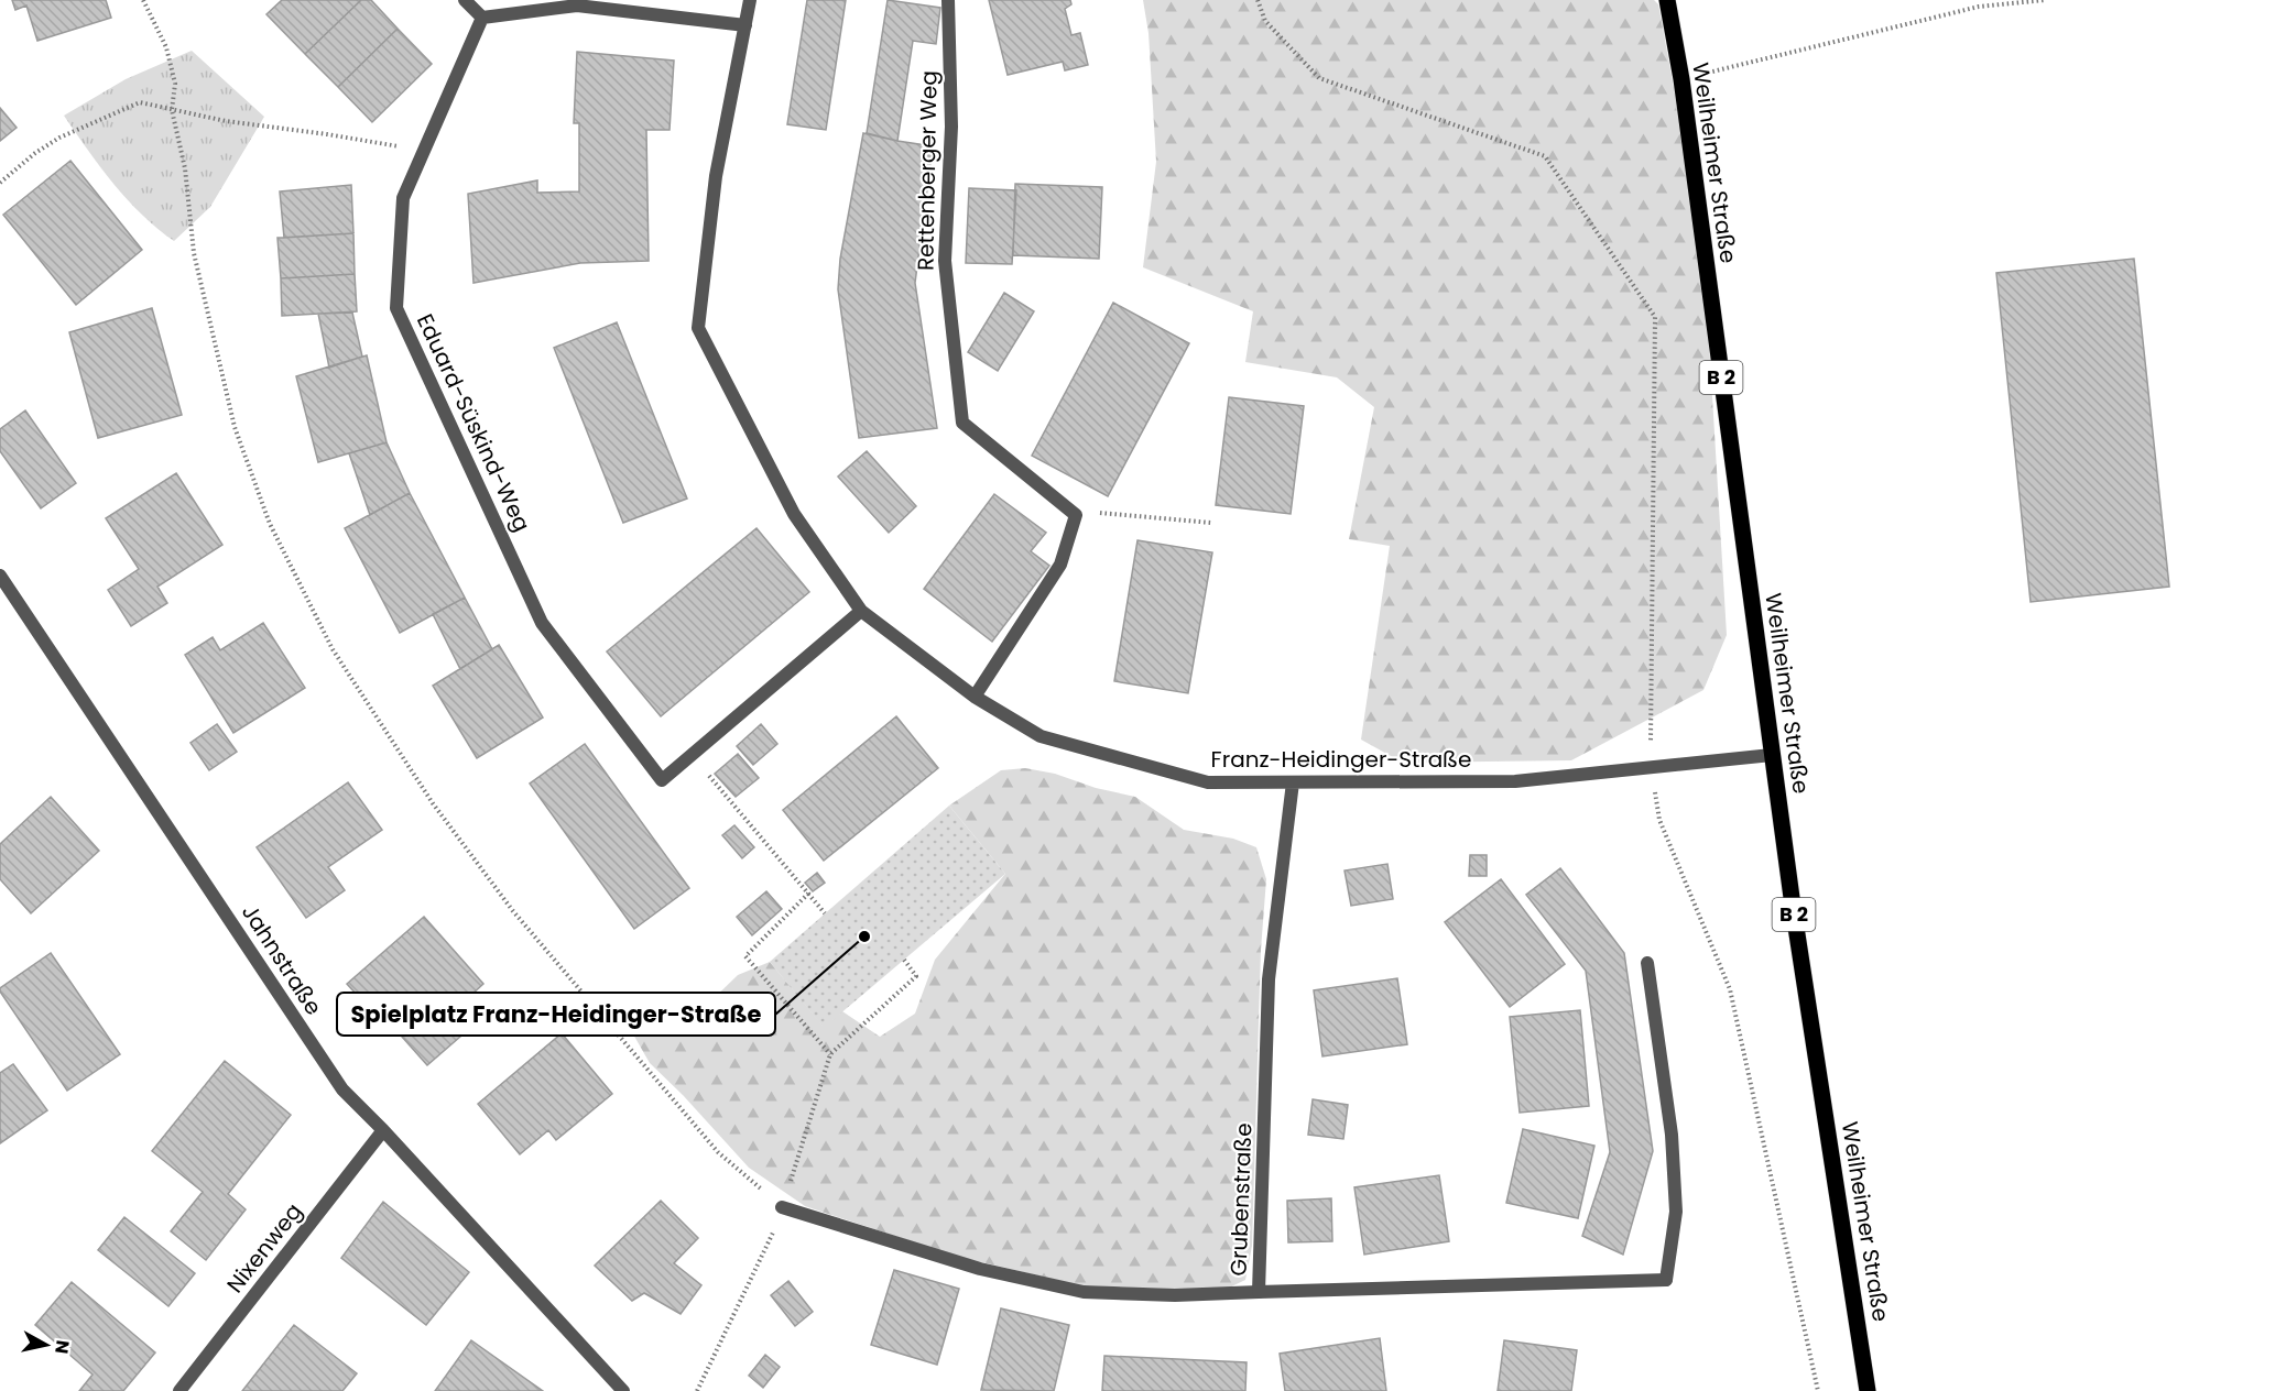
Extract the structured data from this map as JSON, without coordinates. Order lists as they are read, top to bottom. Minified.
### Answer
{"streets":{"main road":["Weilheimer Straße","B 2"],"street":["Rettenberger Weg","Eduard-Süskind-Weg","Franz-Heidinger-Straße","Jahnstraße","Grubenstraße","Nixenweg"]},"crossings":[["Weilheimer Straße","Franz-Heidinger-Straße"],["Eduard-Süskind-Weg","Franz-Heidinger-Straße"],["Franz-Heidinger-Straße","Grubenstraße"],["Jahnstraße","Nixenweg"]],"places":["Spielplatz Franz-Heidinger-Straße"],"north":"right"}
